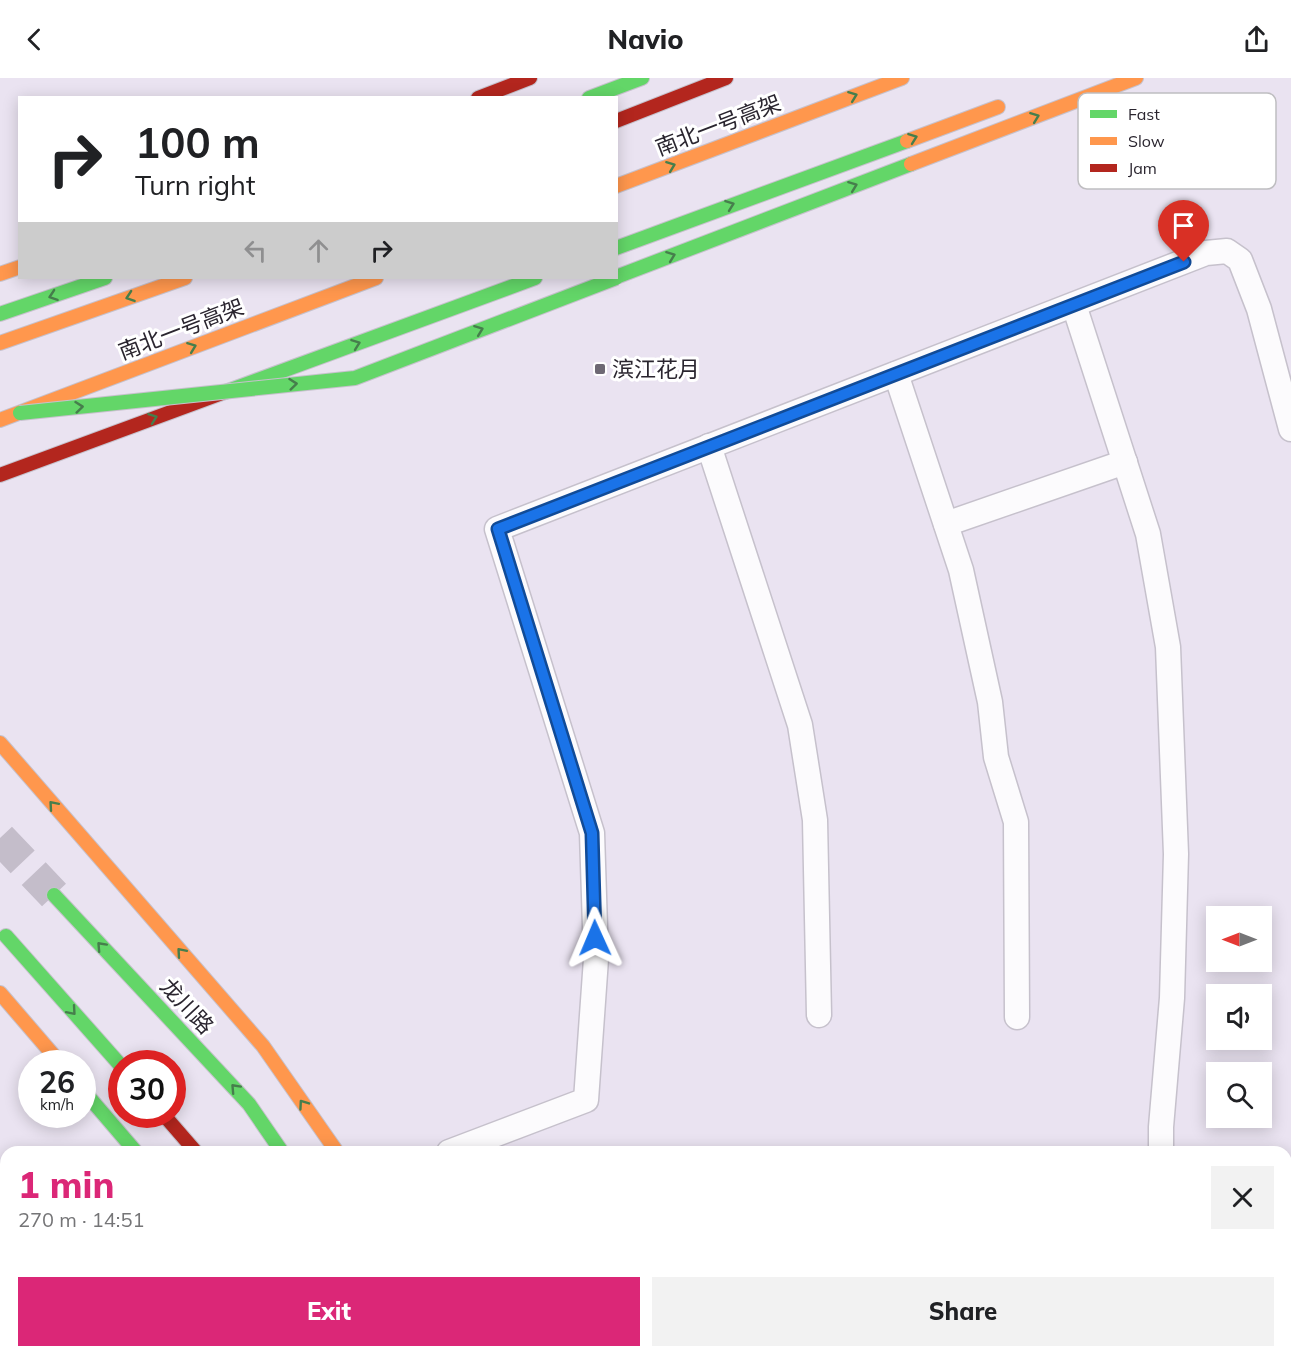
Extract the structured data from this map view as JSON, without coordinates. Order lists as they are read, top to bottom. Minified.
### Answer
{"streets":{"main road":["南北一号高架","龙川路"]},"places":{"transit":["滨江花月"]},"legend":["Fast","Slow","Jam"],"north":"left","page":{"header":"Navio","turn":["100 m","Turn right"],"speed":"26 km/h","limit":"30","heading":["1 min","270 m · 14:51"],"buttons":["Exit","Share"]}}
